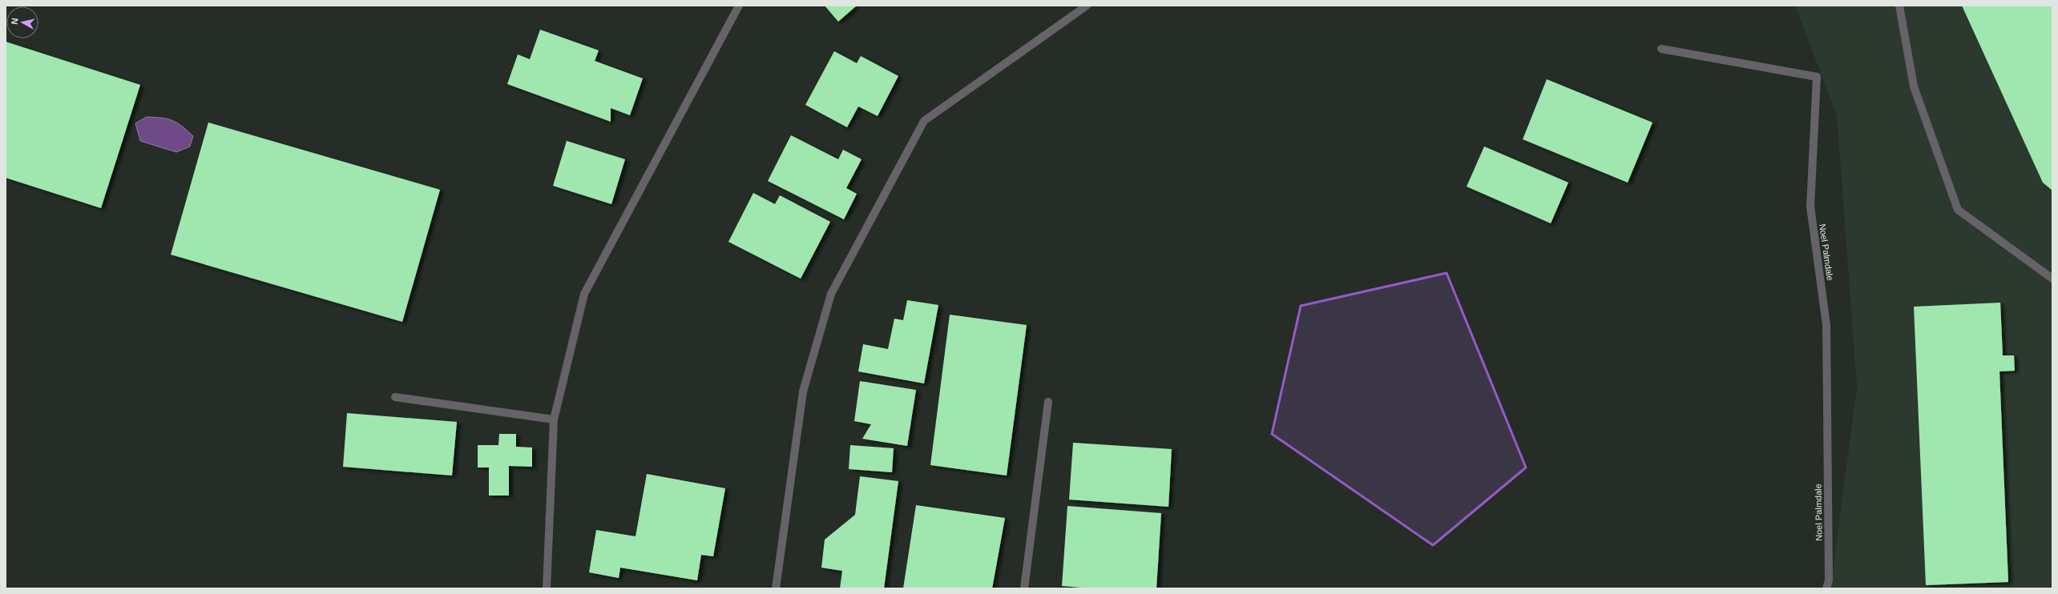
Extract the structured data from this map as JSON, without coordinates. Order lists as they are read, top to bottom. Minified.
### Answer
{"streets":{"street":["Noel Palmdale"]},"north":"left"}
